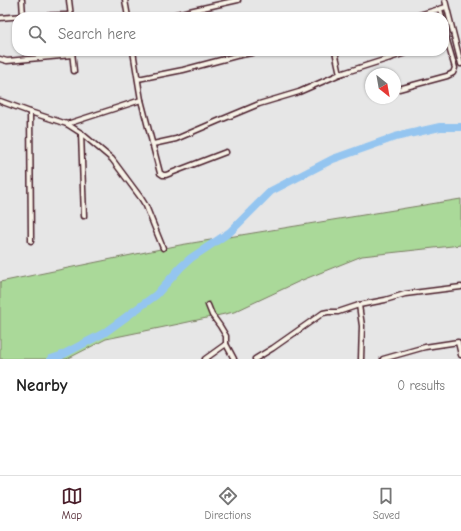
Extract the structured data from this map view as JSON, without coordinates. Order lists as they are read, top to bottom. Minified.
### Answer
{"north":"bottom right","page":{"search":"Search here","heading":["Nearby","0 results"],"nav":["Map","Directions","Saved"]}}
